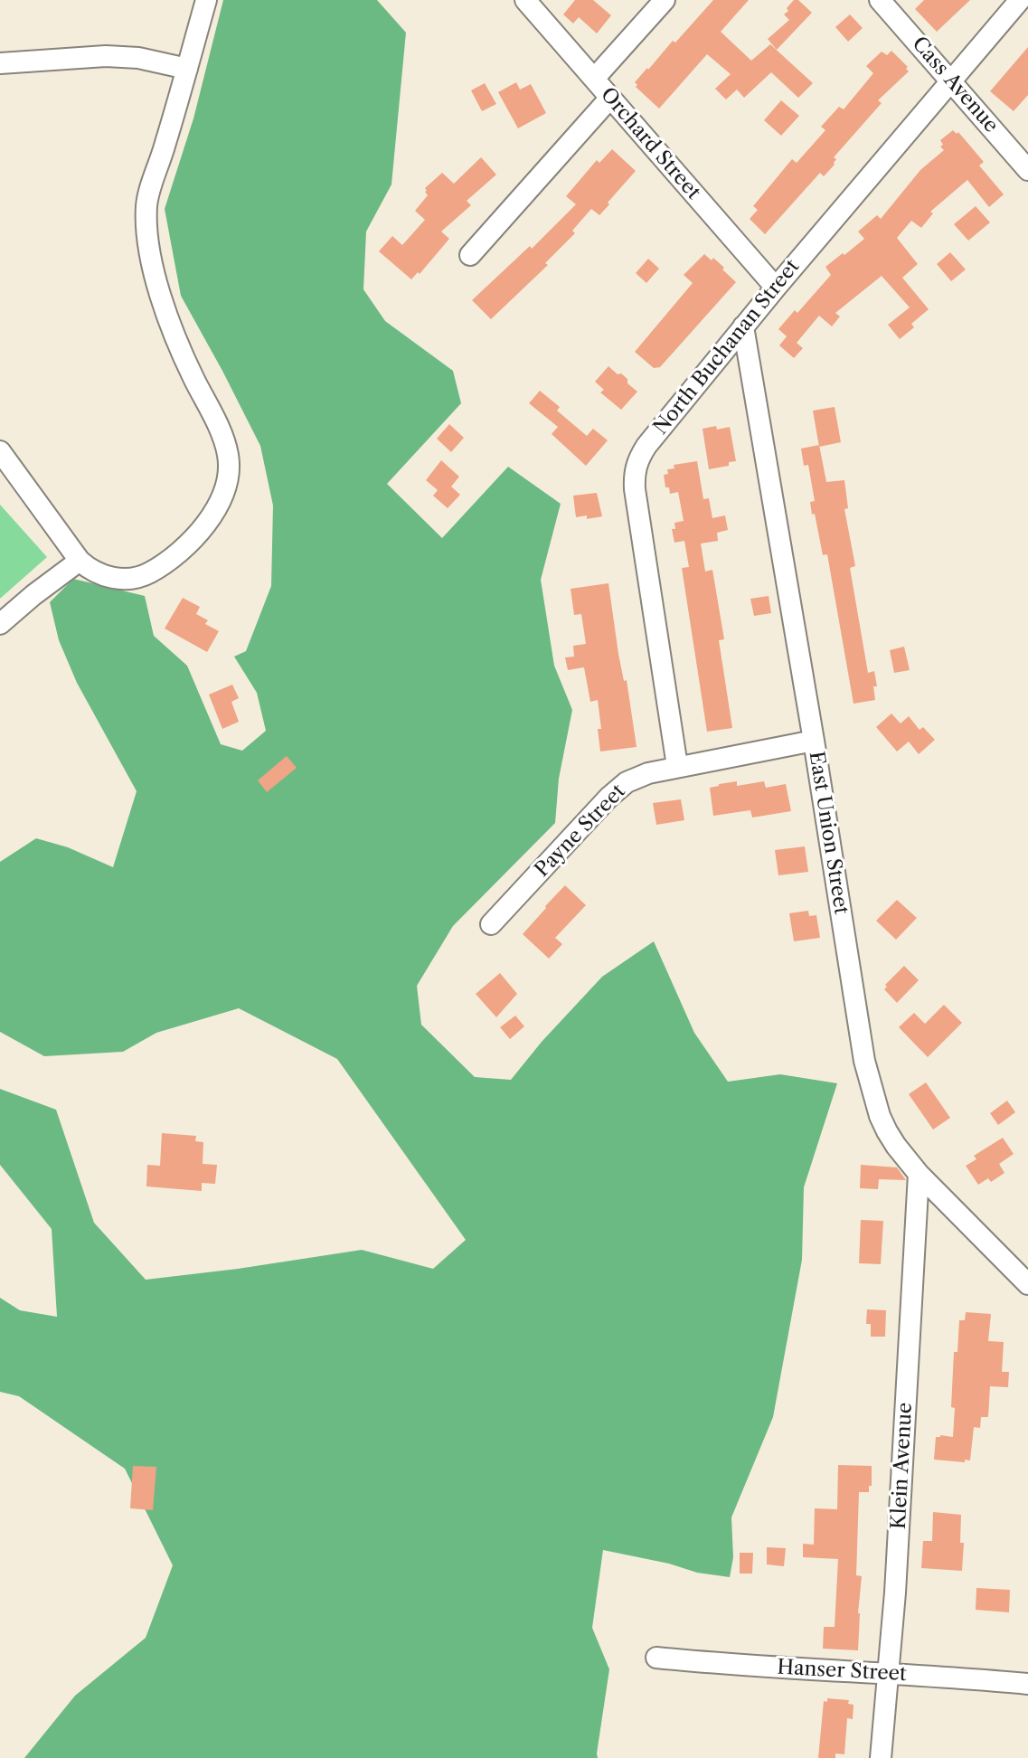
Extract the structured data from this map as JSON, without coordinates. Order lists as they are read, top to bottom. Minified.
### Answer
{"streets":{"street":["Cass Avenue","Orchard Street","North Buchanan Street","Payne Street","East Union Street","Klein Avenue","Hanser Street"]},"crossings":[["Cass Avenue","North Buchanan Street"],["Orchard Street","North Buchanan Street"],["North Buchanan Street","Payne Street"],["North Buchanan Street","East Union Street"],["Payne Street","East Union Street"],["East Union Street","Klein Avenue"],["Klein Avenue","Hanser Street"]]}
